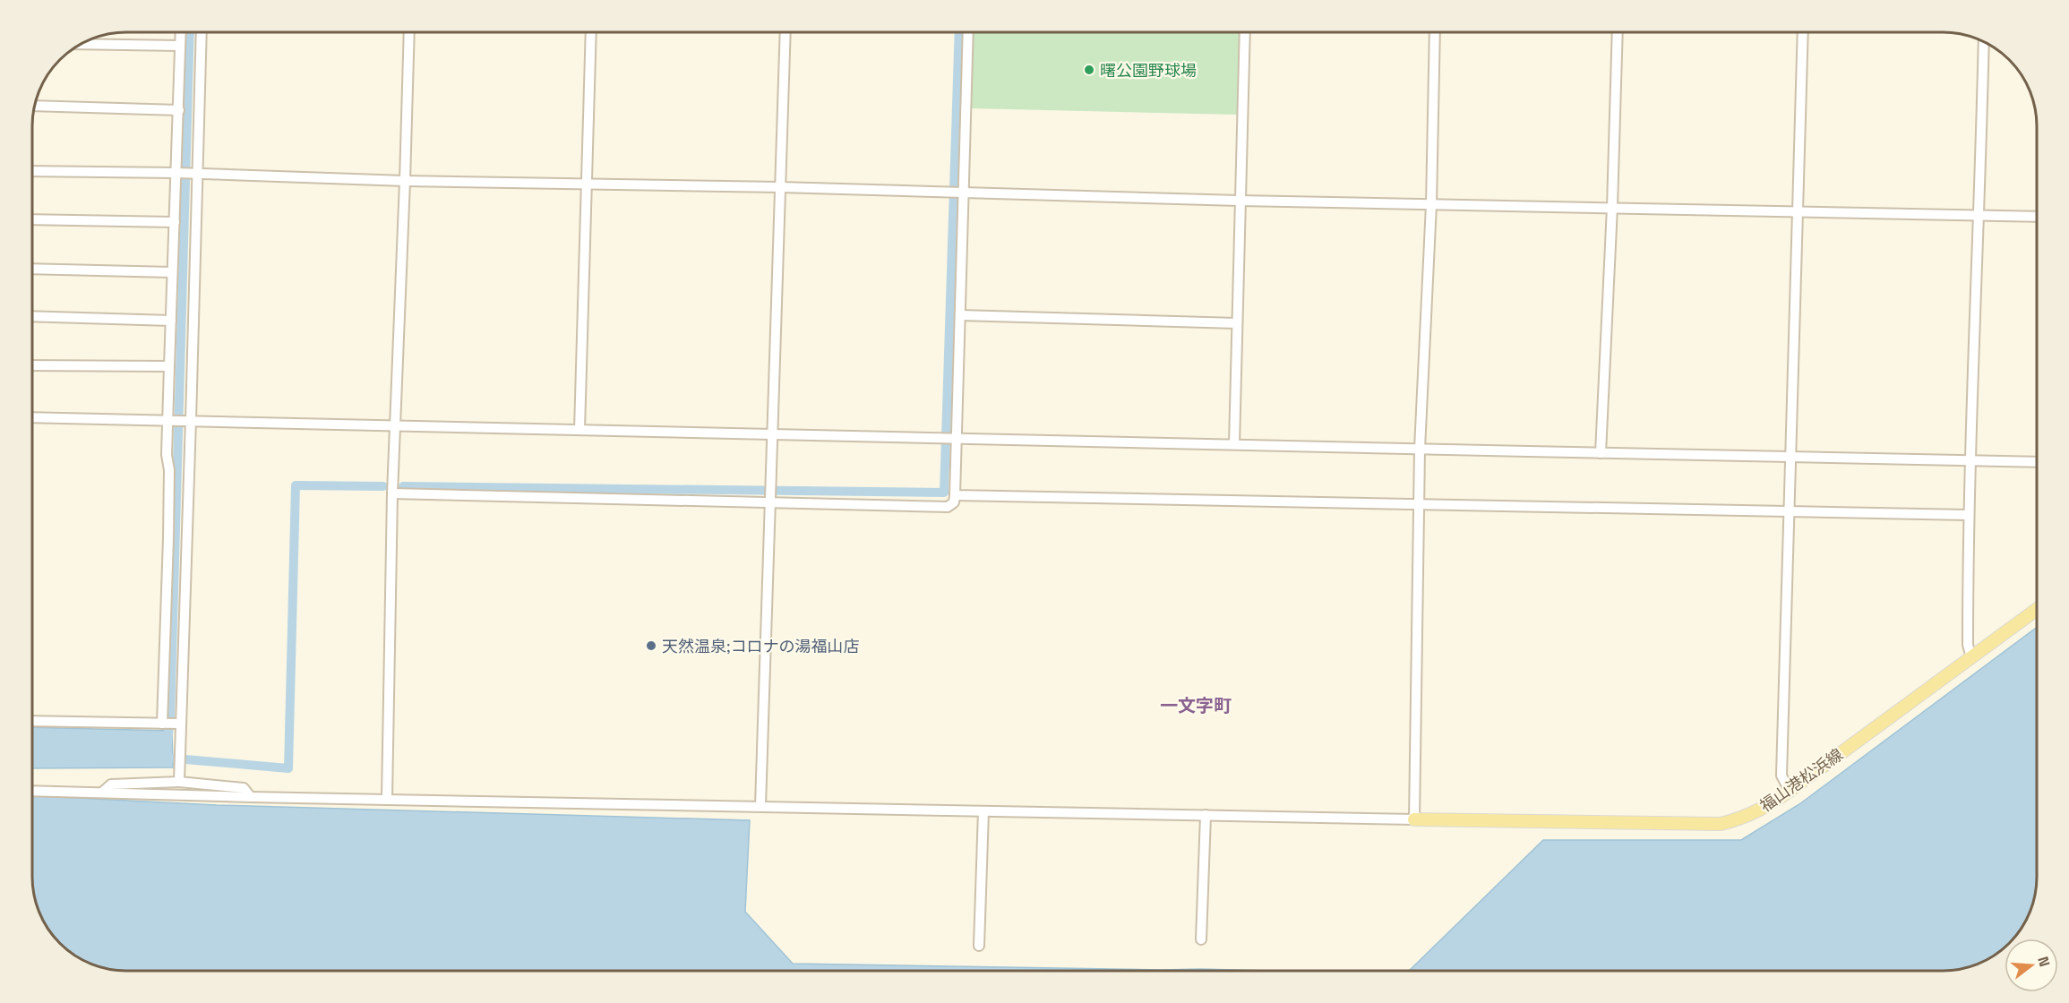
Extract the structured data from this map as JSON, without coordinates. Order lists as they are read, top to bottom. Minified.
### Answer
{"streets":{"main road":["福山港松浜線"]},"districts":["一文字町"],"places":["曙公園野球場","天然温泉;コロナの湯福山店"],"north":"right"}
